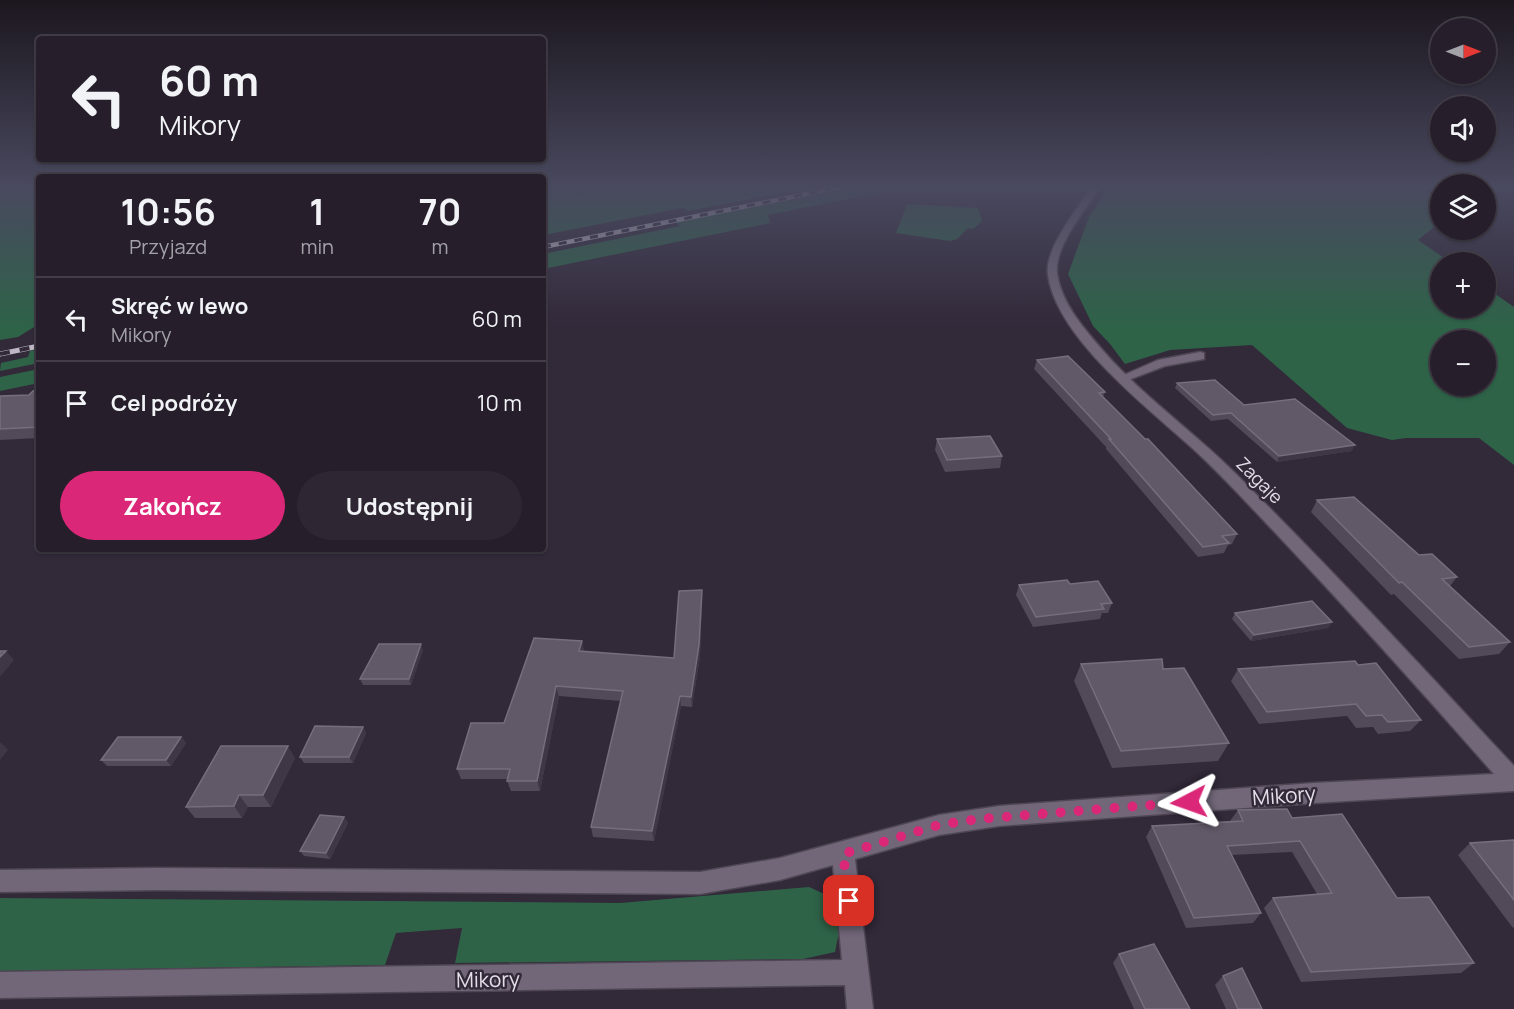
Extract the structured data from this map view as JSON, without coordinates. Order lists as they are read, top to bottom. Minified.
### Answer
{"streets":{"street":["Zagaje","Mikory"]},"crossings":[["Zagaje","Mikory"]],"north":"right","page":{"map_buttons":["+","−"],"turn":["60 m","Mikory"],"eta":["10:56","Przyjazd","1","min","70","m"],"list":[{"name":"Skręć w lewo","note":"Mikory","value":"60 m"},{"name":"Cel podróży","value":"10 m"}],"buttons":["Zakończ","Udostępnij"]}}
